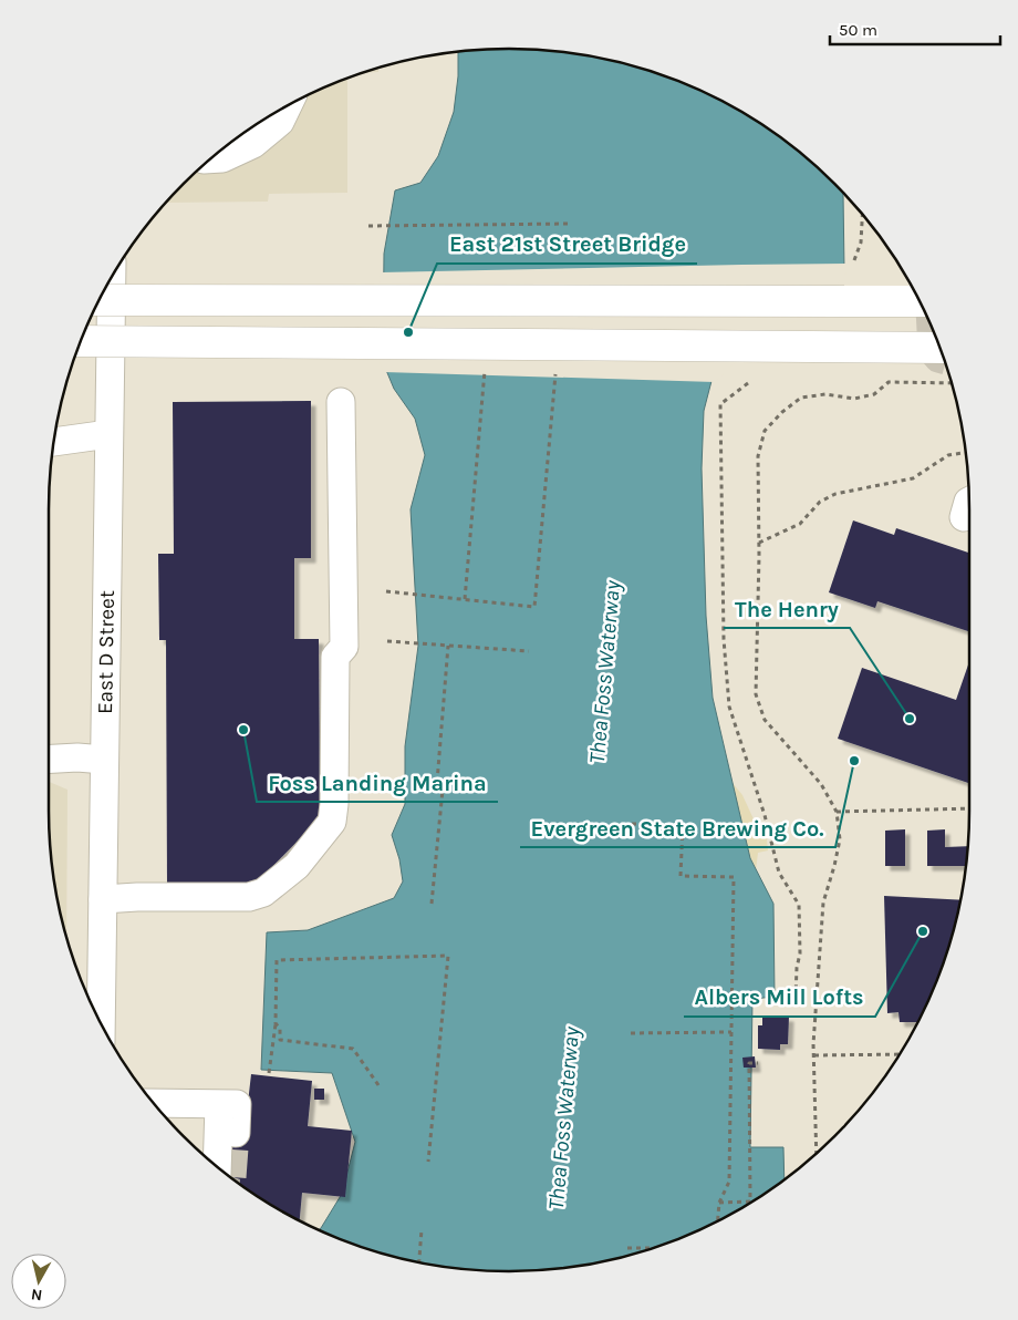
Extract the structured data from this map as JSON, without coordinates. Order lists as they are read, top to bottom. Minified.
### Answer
{"streets":{"street":["East D Street"]},"water":["Thea Foss Waterway"],"places":["East 21st Street Bridge","The Henry","Foss Landing Marina","Evergreen State Brewing Co.","Albers Mill Lofts"],"scale_bar":"50 m","north":"bottom"}
